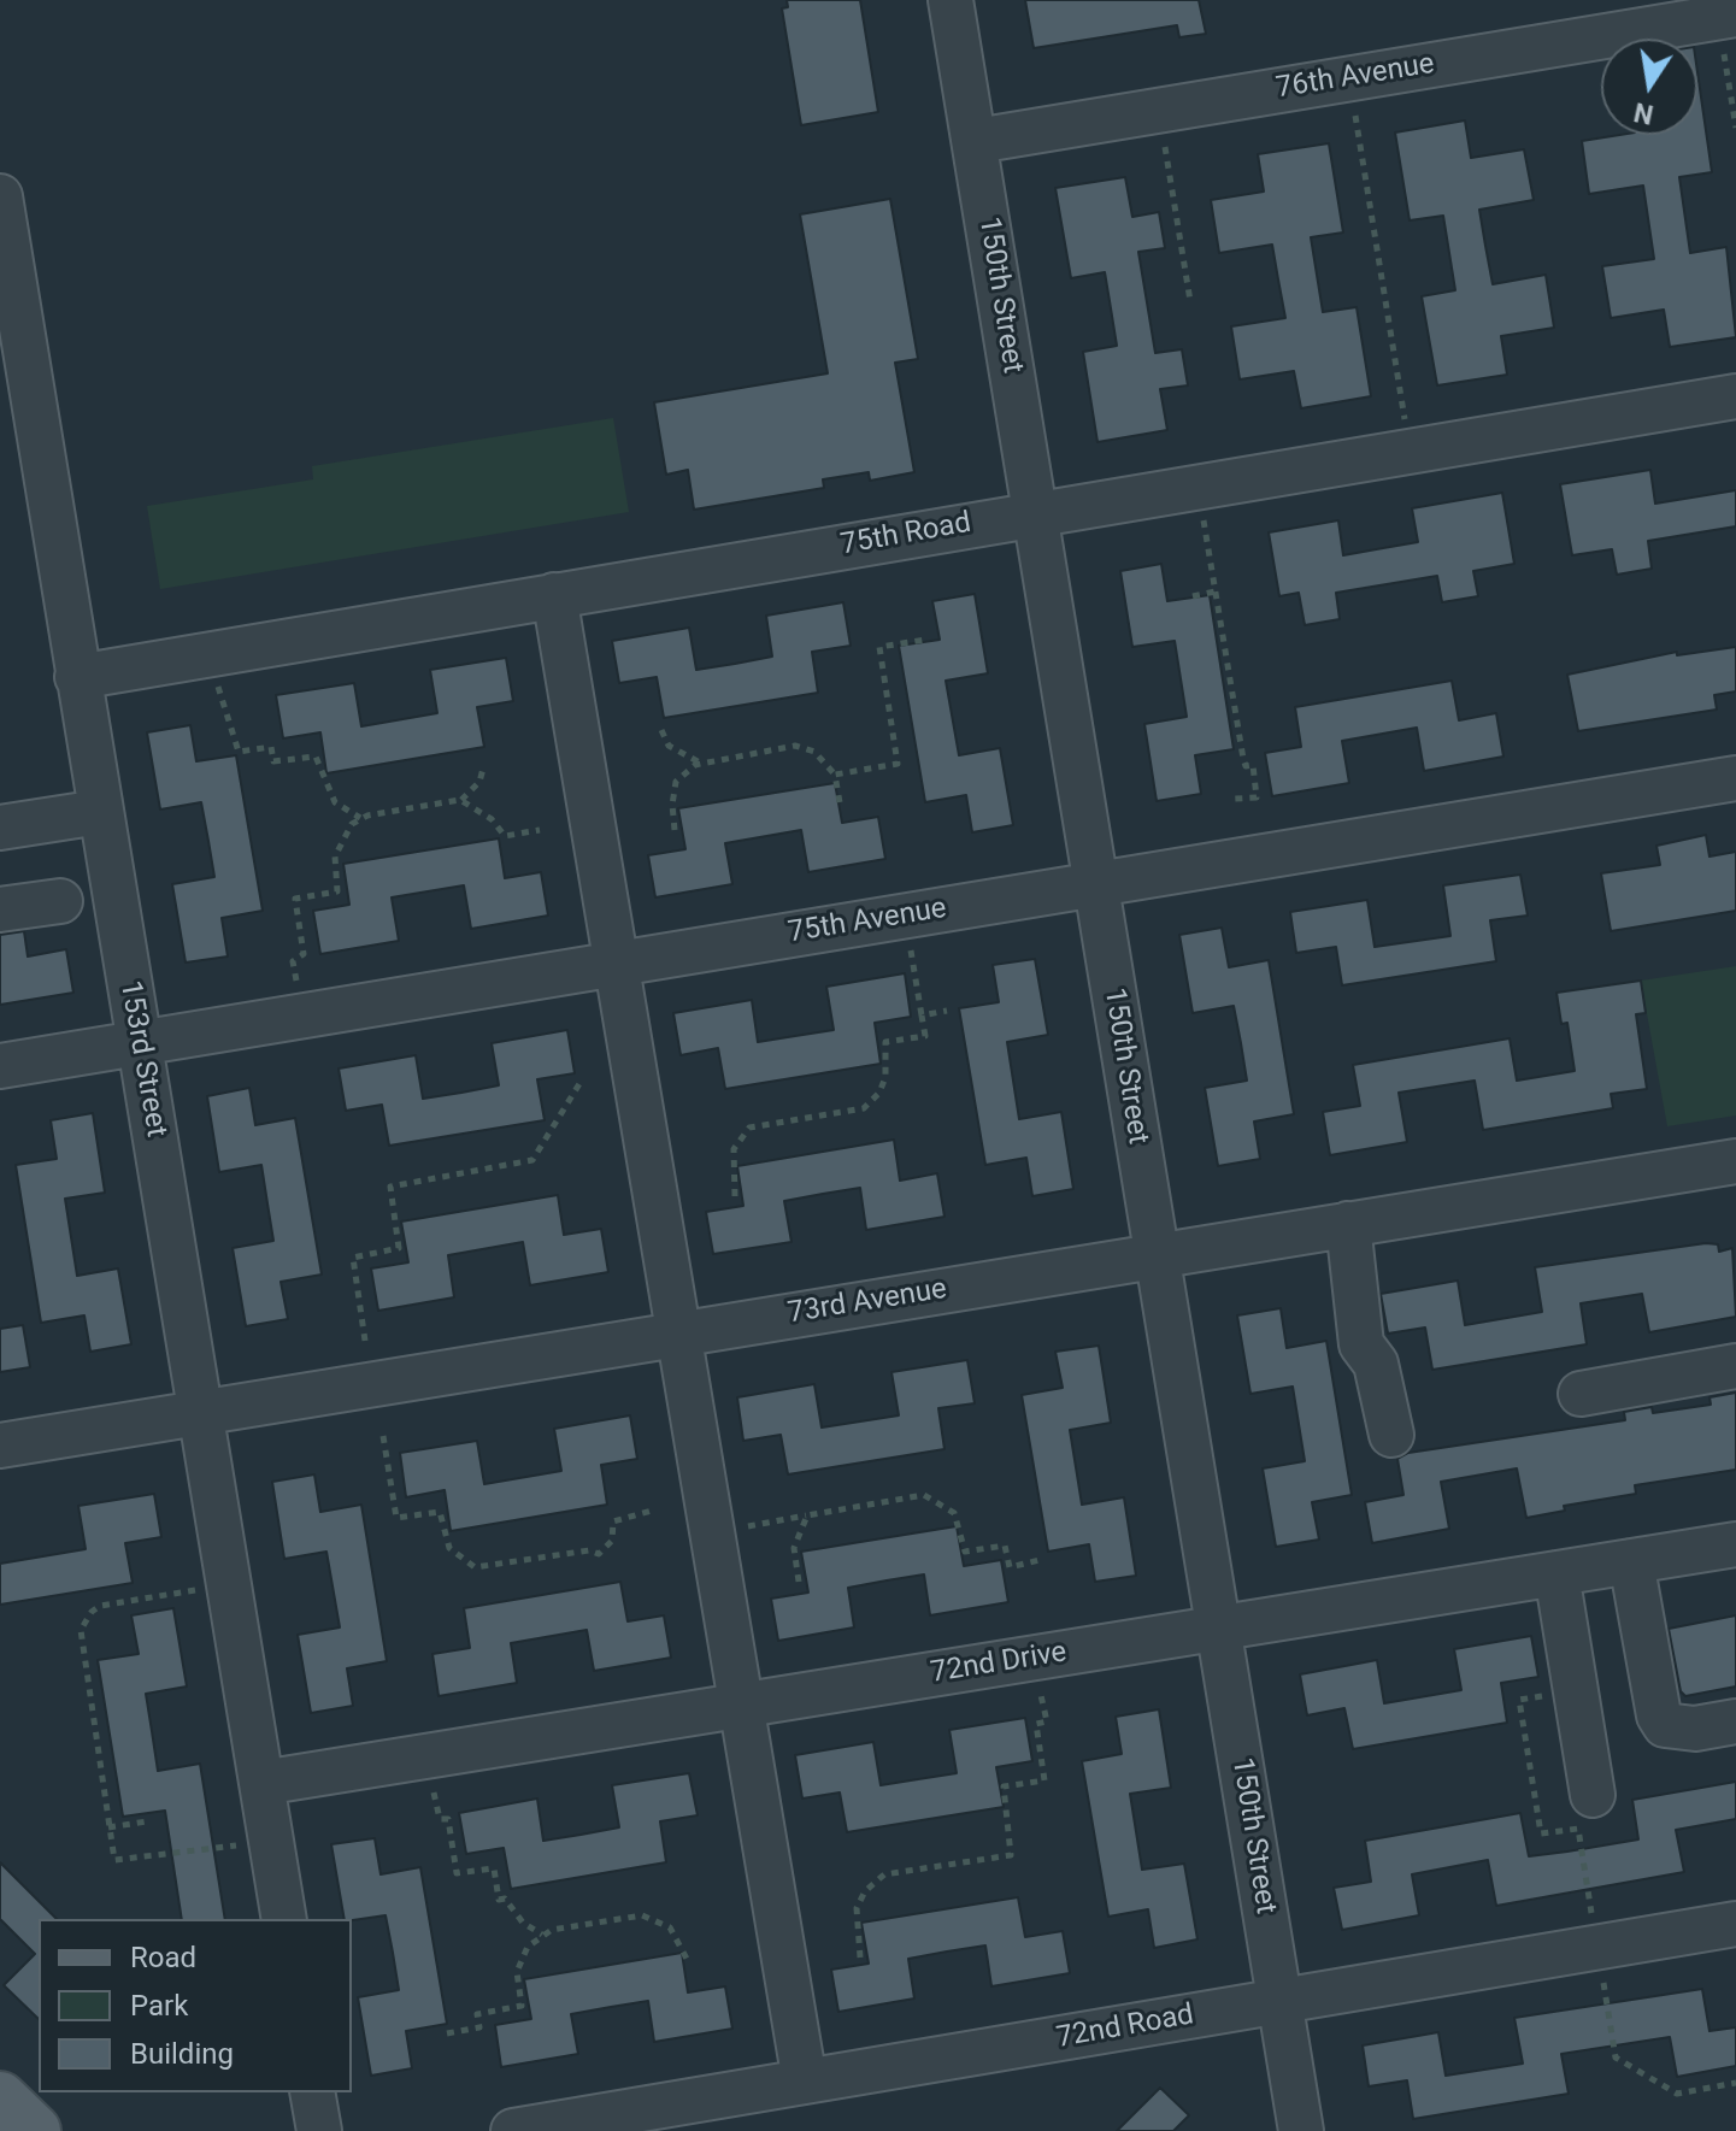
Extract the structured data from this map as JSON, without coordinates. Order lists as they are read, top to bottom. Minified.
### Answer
{"streets":{"street":["76th Avenue","150th Street","75th Road","75th Avenue","153rd Street","73rd Avenue","72nd Drive","72nd Road"]},"crossings":[["76th Avenue","150th Street"],["150th Street","75th Road"],["150th Street","75th Avenue"],["150th Street","73rd Avenue"],["150th Street","72nd Drive"],["150th Street","72nd Road"],["75th Road","153rd Street"],["75th Avenue","153rd Street"],["153rd Street","73rd Avenue"],["153rd Street","72nd Drive"]],"legend":["Road","Park","Building"],"north":"bottom"}
